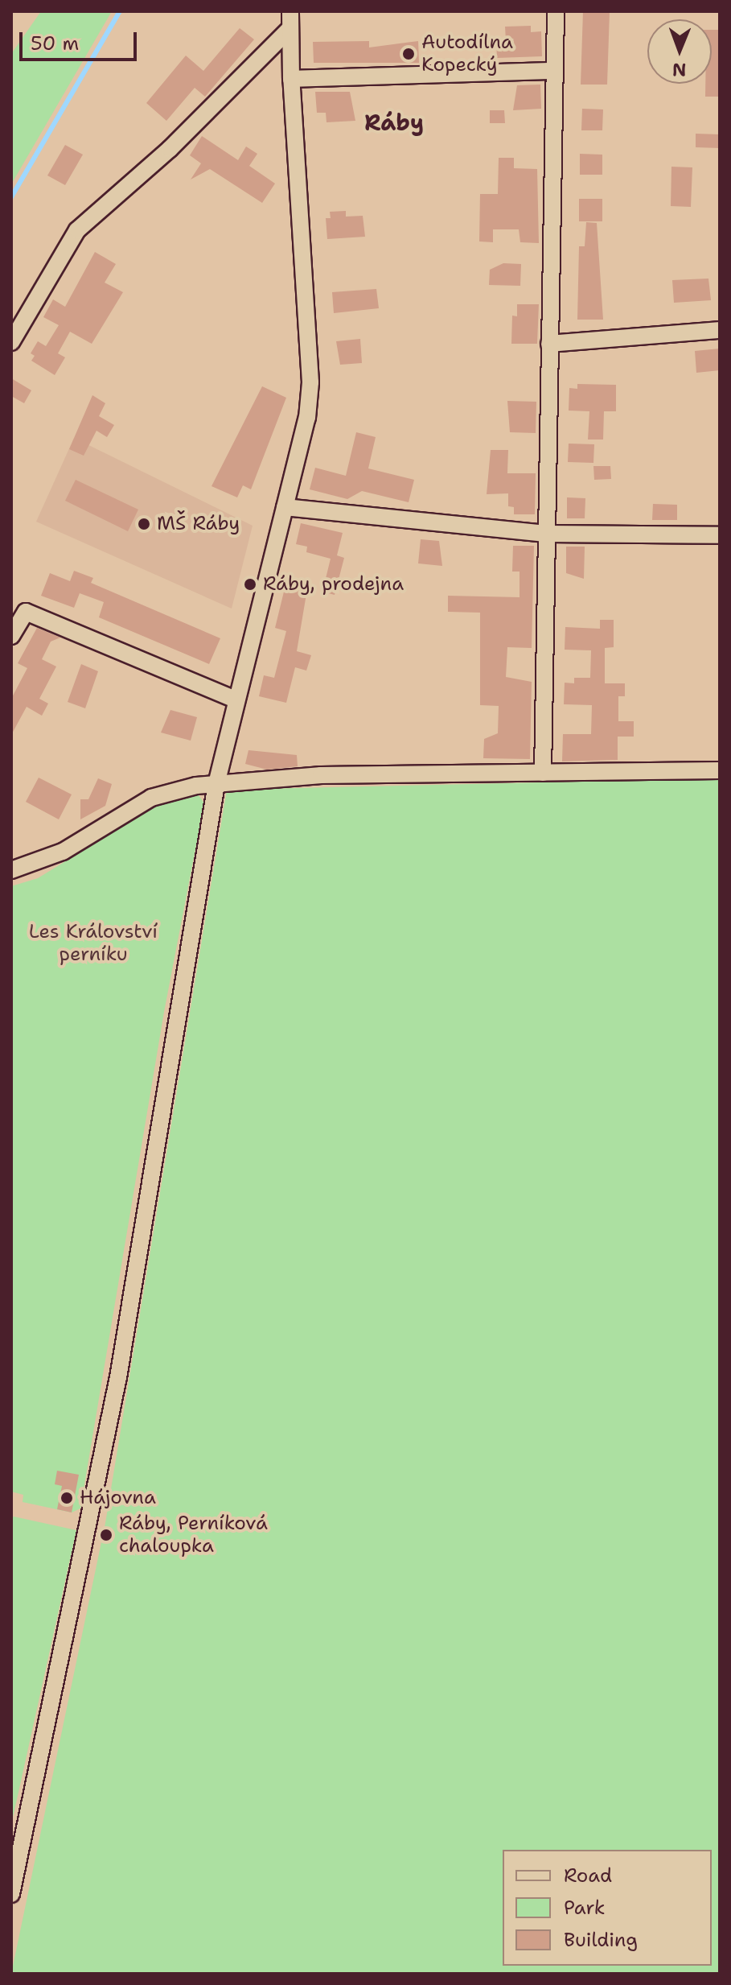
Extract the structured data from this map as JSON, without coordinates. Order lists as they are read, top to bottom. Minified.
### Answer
{"districts":["Ráby"],"parks":["Les Království perníku"],"places":["Autodílna Kopecký","MŠ Ráby","Ráby, prodejna","Hájovna","Ráby, Perníková chaloupka"],"legend":["Road","Park","Building"],"scale_bar":"50 m","north":"bottom"}
